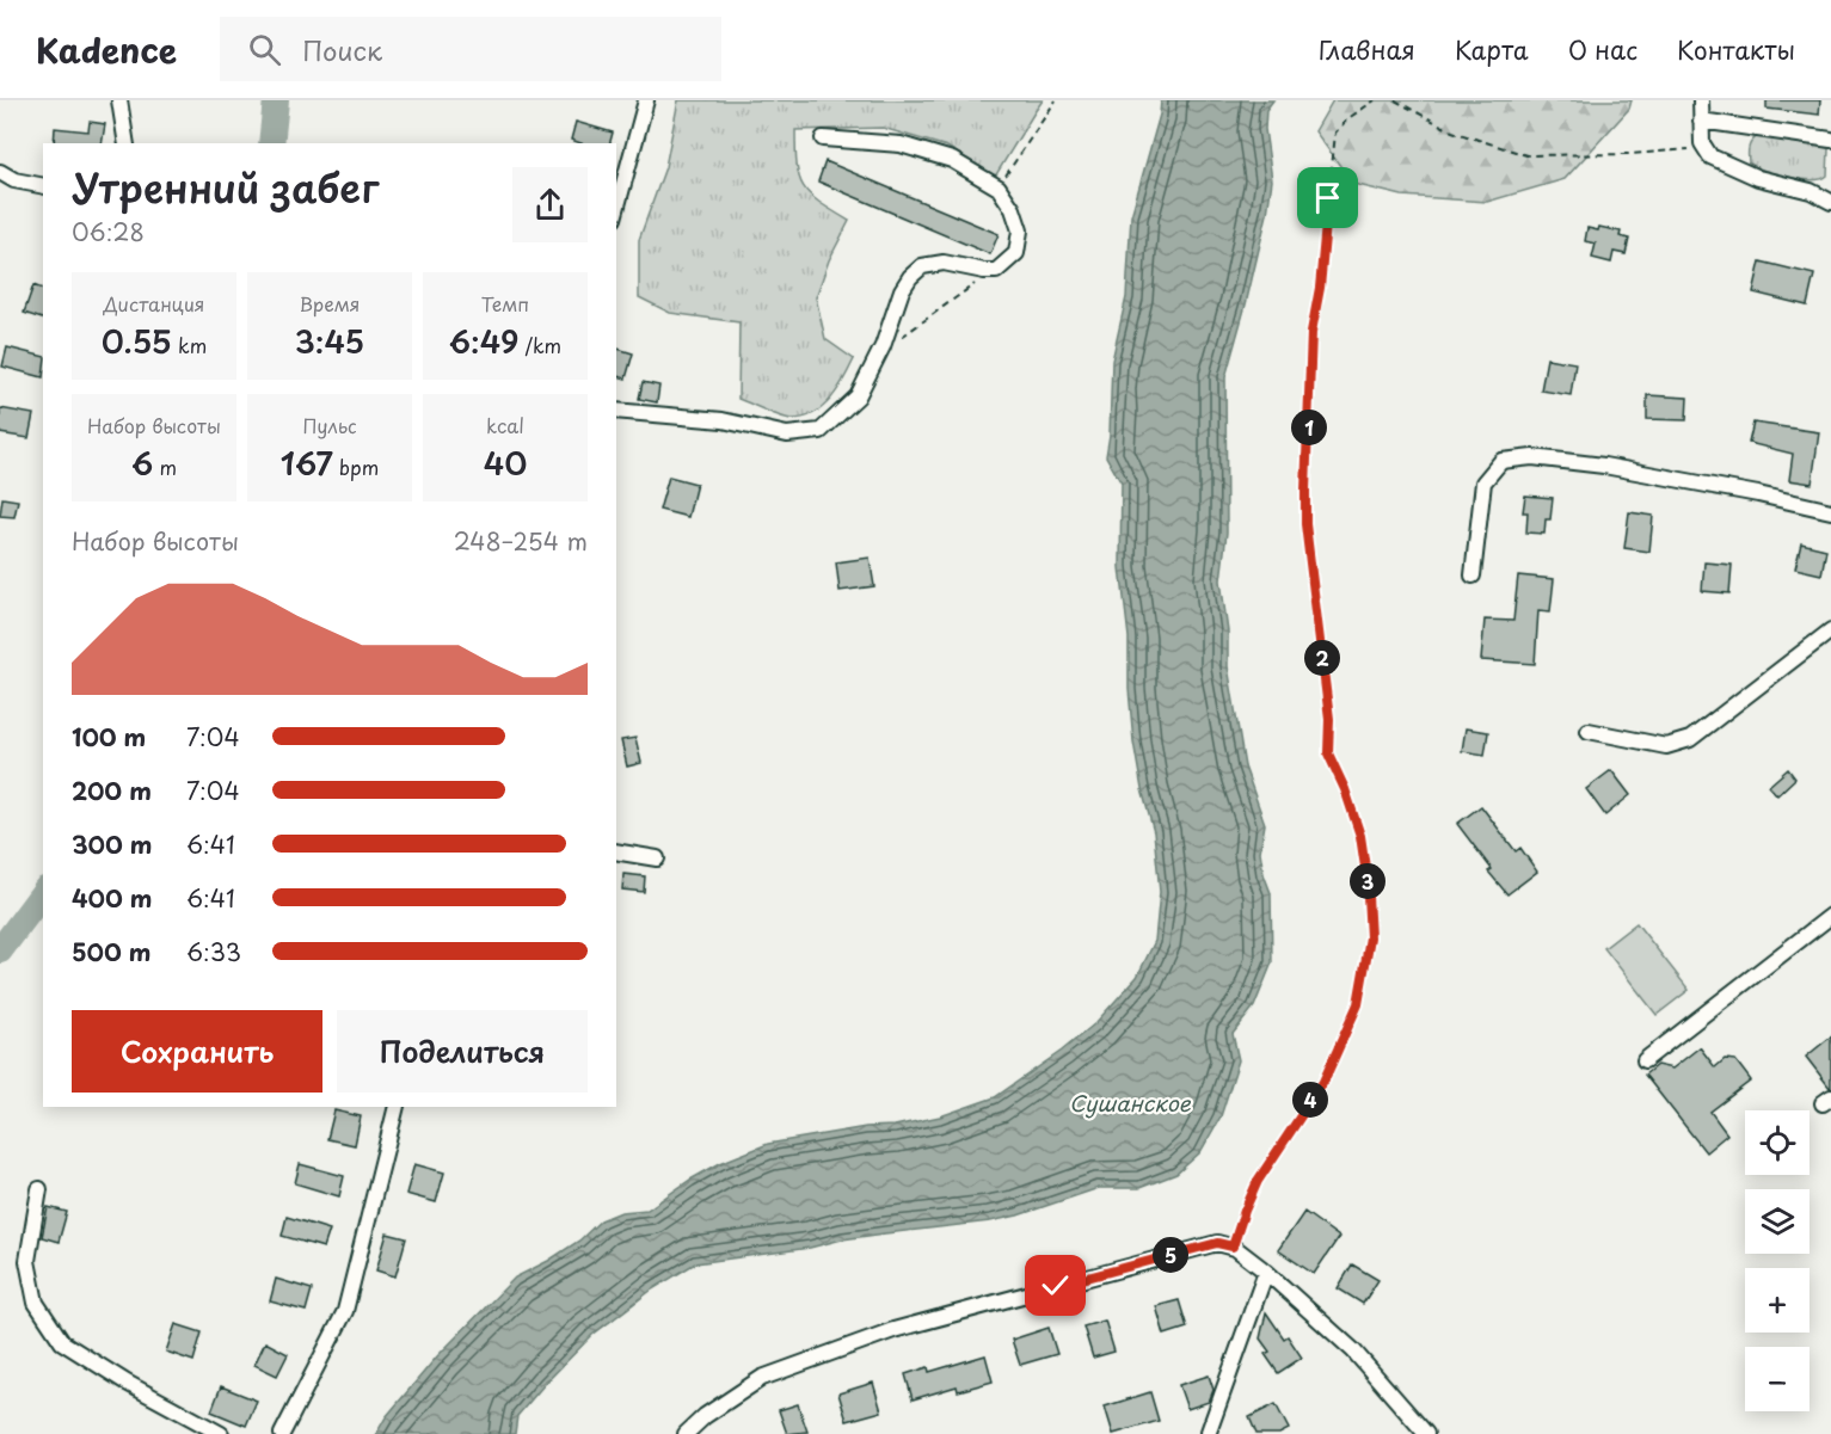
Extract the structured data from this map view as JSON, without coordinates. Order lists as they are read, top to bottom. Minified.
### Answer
{"water":["Сушанское"],"page":{"header":"Kadence","search":"Поиск","nav":["Главная","Карта","О нас","Контакты"],"heading":["Утренний забег","06:28"],"stats":[["Дистанция","0.55 km"],["Время","3:45"],["Темп","6:49 /km"],["Набор высоты","6 m"],["Пульс","167 bpm"],["kcal","40"]],"pins":["1","2","3","4","5"],"chart":["Набор высоты","248–254 m"],"list":[{"name":"100 m","note":"7:04"},{"name":"200 m","note":"7:04"},{"name":"300 m","note":"6:41"},{"name":"400 m","note":"6:41"},{"name":"500 m","note":"6:33"}],"buttons":["Сохранить","Поделиться"],"map_buttons":["+","−"]}}
